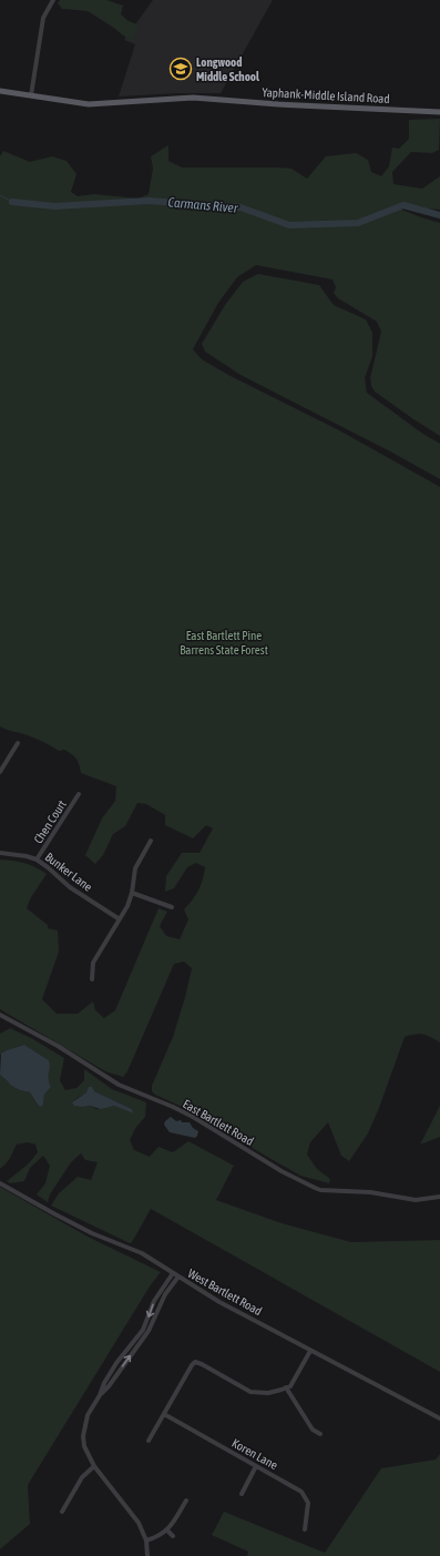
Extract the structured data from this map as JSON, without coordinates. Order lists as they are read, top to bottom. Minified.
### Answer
{"streets":{"main road":["Yaphank-Middle Island Road"],"street":["Chen Court","Bunker Lane","East Bartlett Road","West Bartlett Road","Koren Lane"]},"crossings":[["Chen Court","Bunker Lane"]],"water":["Carmans River"],"parks":["East Bartlett Pine Barrens State Forest"],"places":{"school or university":["Longwood Middle School"]}}
